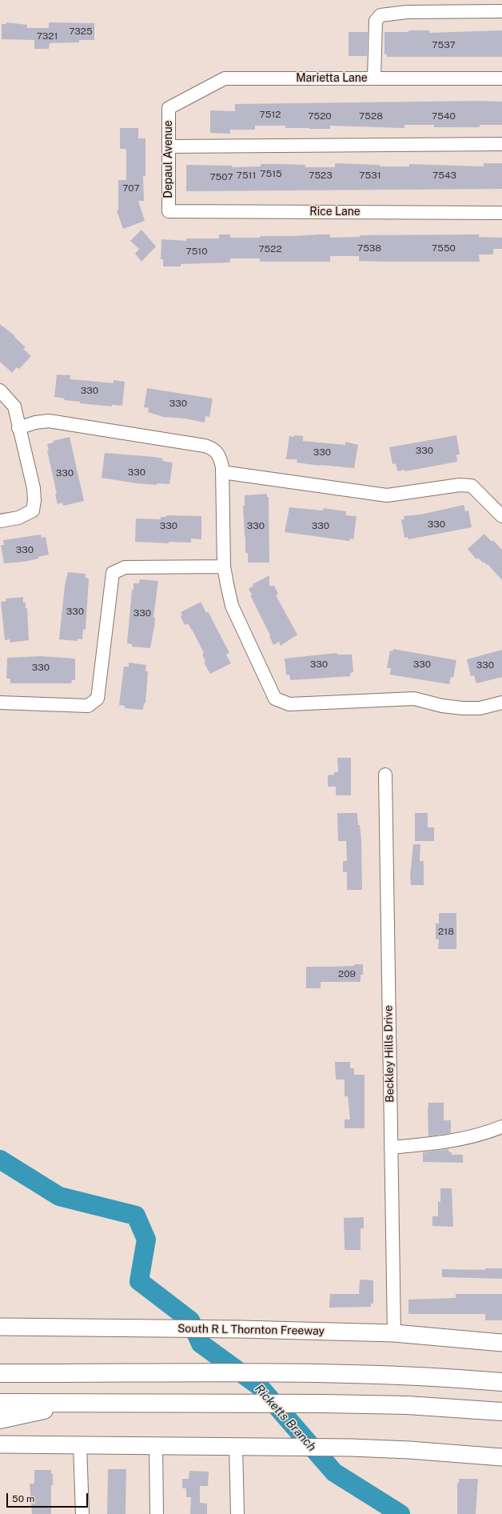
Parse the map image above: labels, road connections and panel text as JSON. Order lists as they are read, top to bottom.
{
  "streets": {
    "main road": ["South R L Thornton Freeway"],
    "street": [
      "Marietta Lane",
      "Depaul Avenue",
      "Rice Lane",
      "Beckley Hills Drive"
    ]
  },
  "crossings": [
    ["Marietta Lane", "Depaul Avenue"],
    ["Depaul Avenue", "Rice Lane"],
    ["Beckley Hills Drive", "South R L Thornton Freeway"]
  ],
  "water": ["Ricketts Branch"],
  "house_numbers": [
    "7325",
    "7321",
    "7537",
    "7512",
    "7520",
    "7528",
    "7540",
    "7515",
    "7511",
    "7523",
    "7531",
    "7543",
    "7507",
    "707",
    "7538",
    "7550",
    "7522",
    "7510",
    "330",
    "330",
    "330",
    "330",
    "330",
    "330",
    "330",
    "330",
    "330",
    "330",
    "330",
    "330",
    "330",
    "330",
    "330",
    "330",
    "330",
    "218",
    "209"
  ],
  "scale_bar": "50 m"
}
